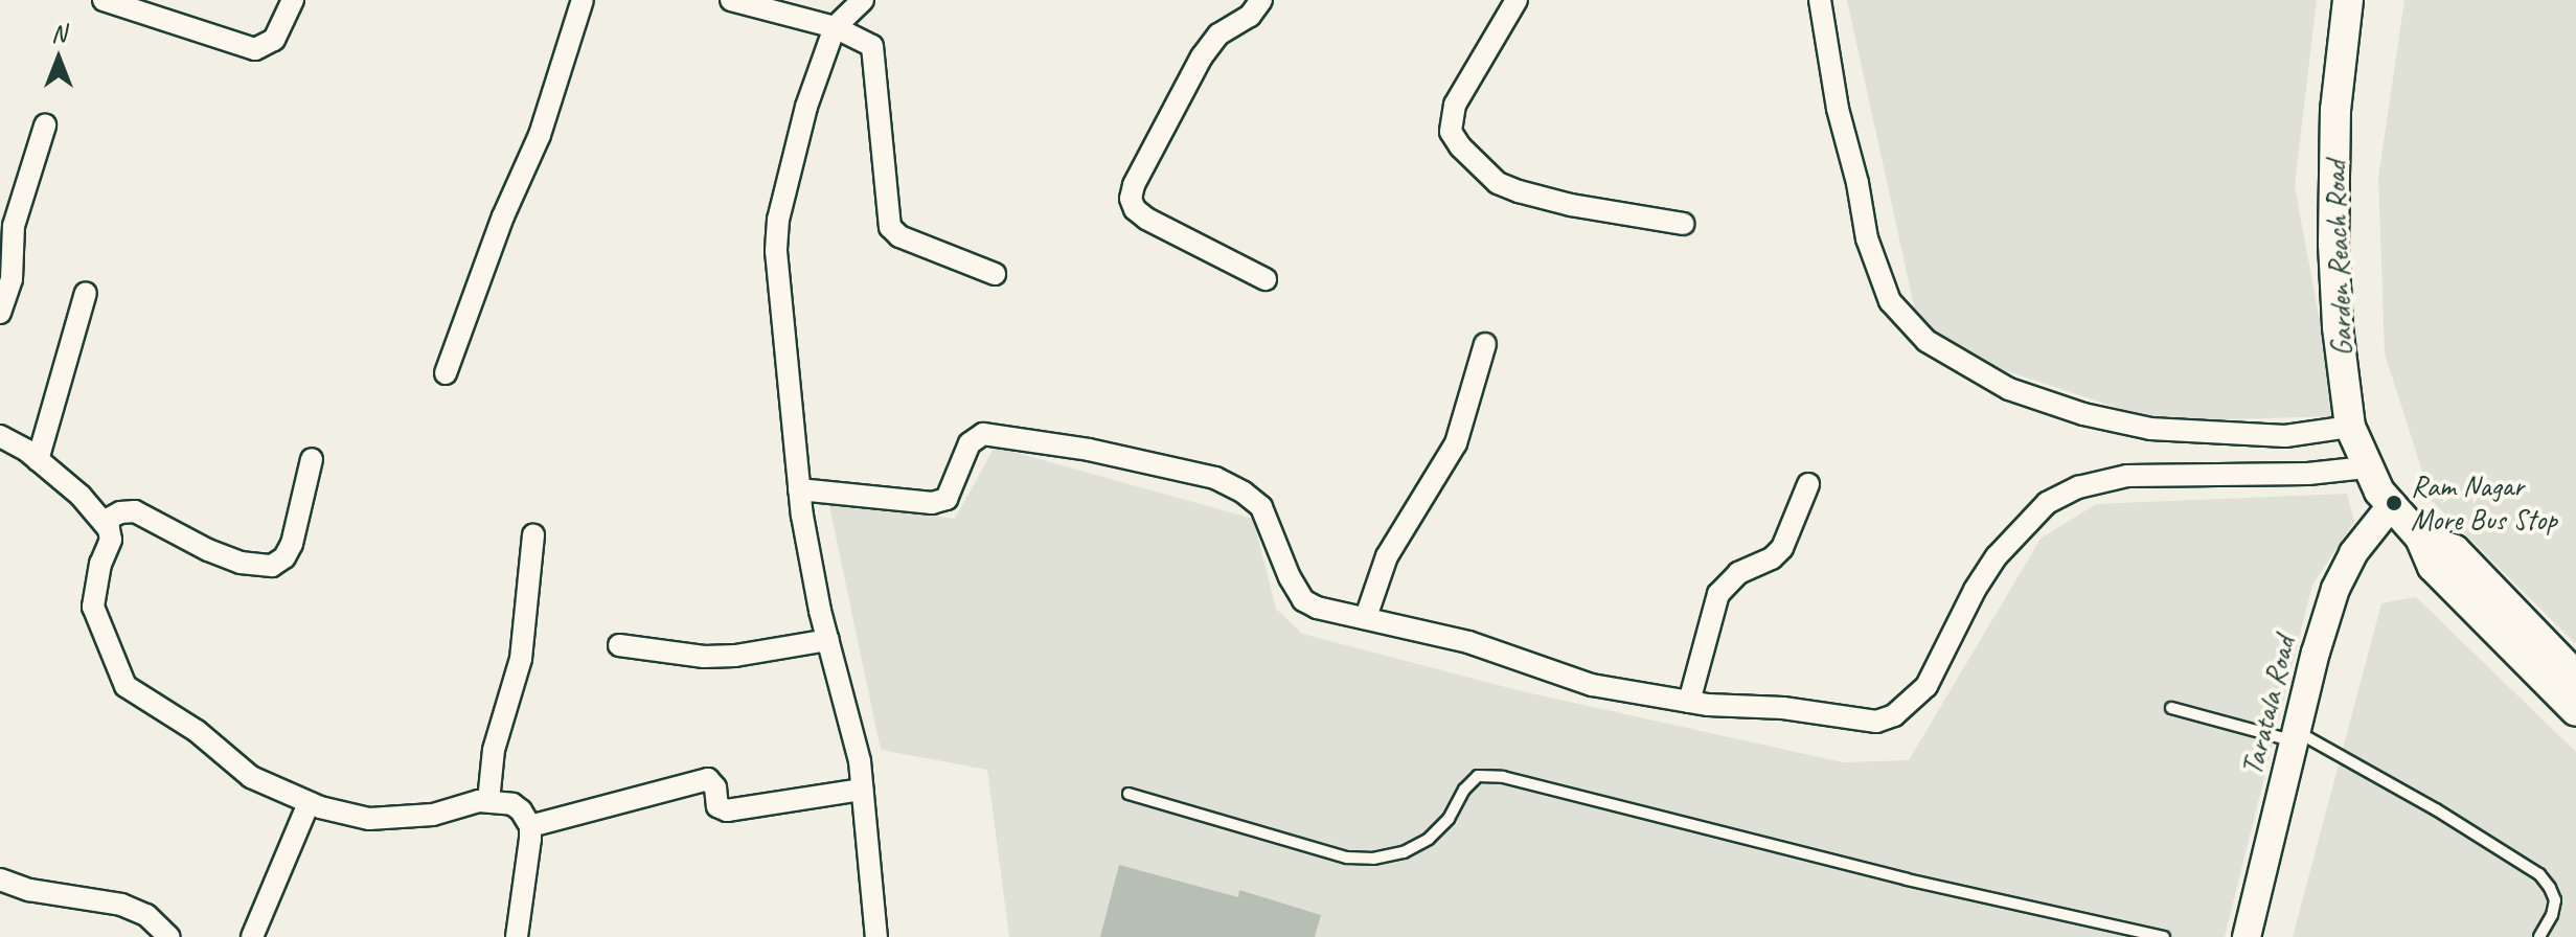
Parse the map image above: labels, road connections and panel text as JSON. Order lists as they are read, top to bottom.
{
  "streets": {
    "main road": ["Garden Reach Road"],
    "street": ["Taratala Road"]
  },
  "crossings": [
    ["Garden Reach Road", "Taratala Road"]
  ],
  "places": ["Ram Nagar More Bus Stop"],
  "north": "top"
}
